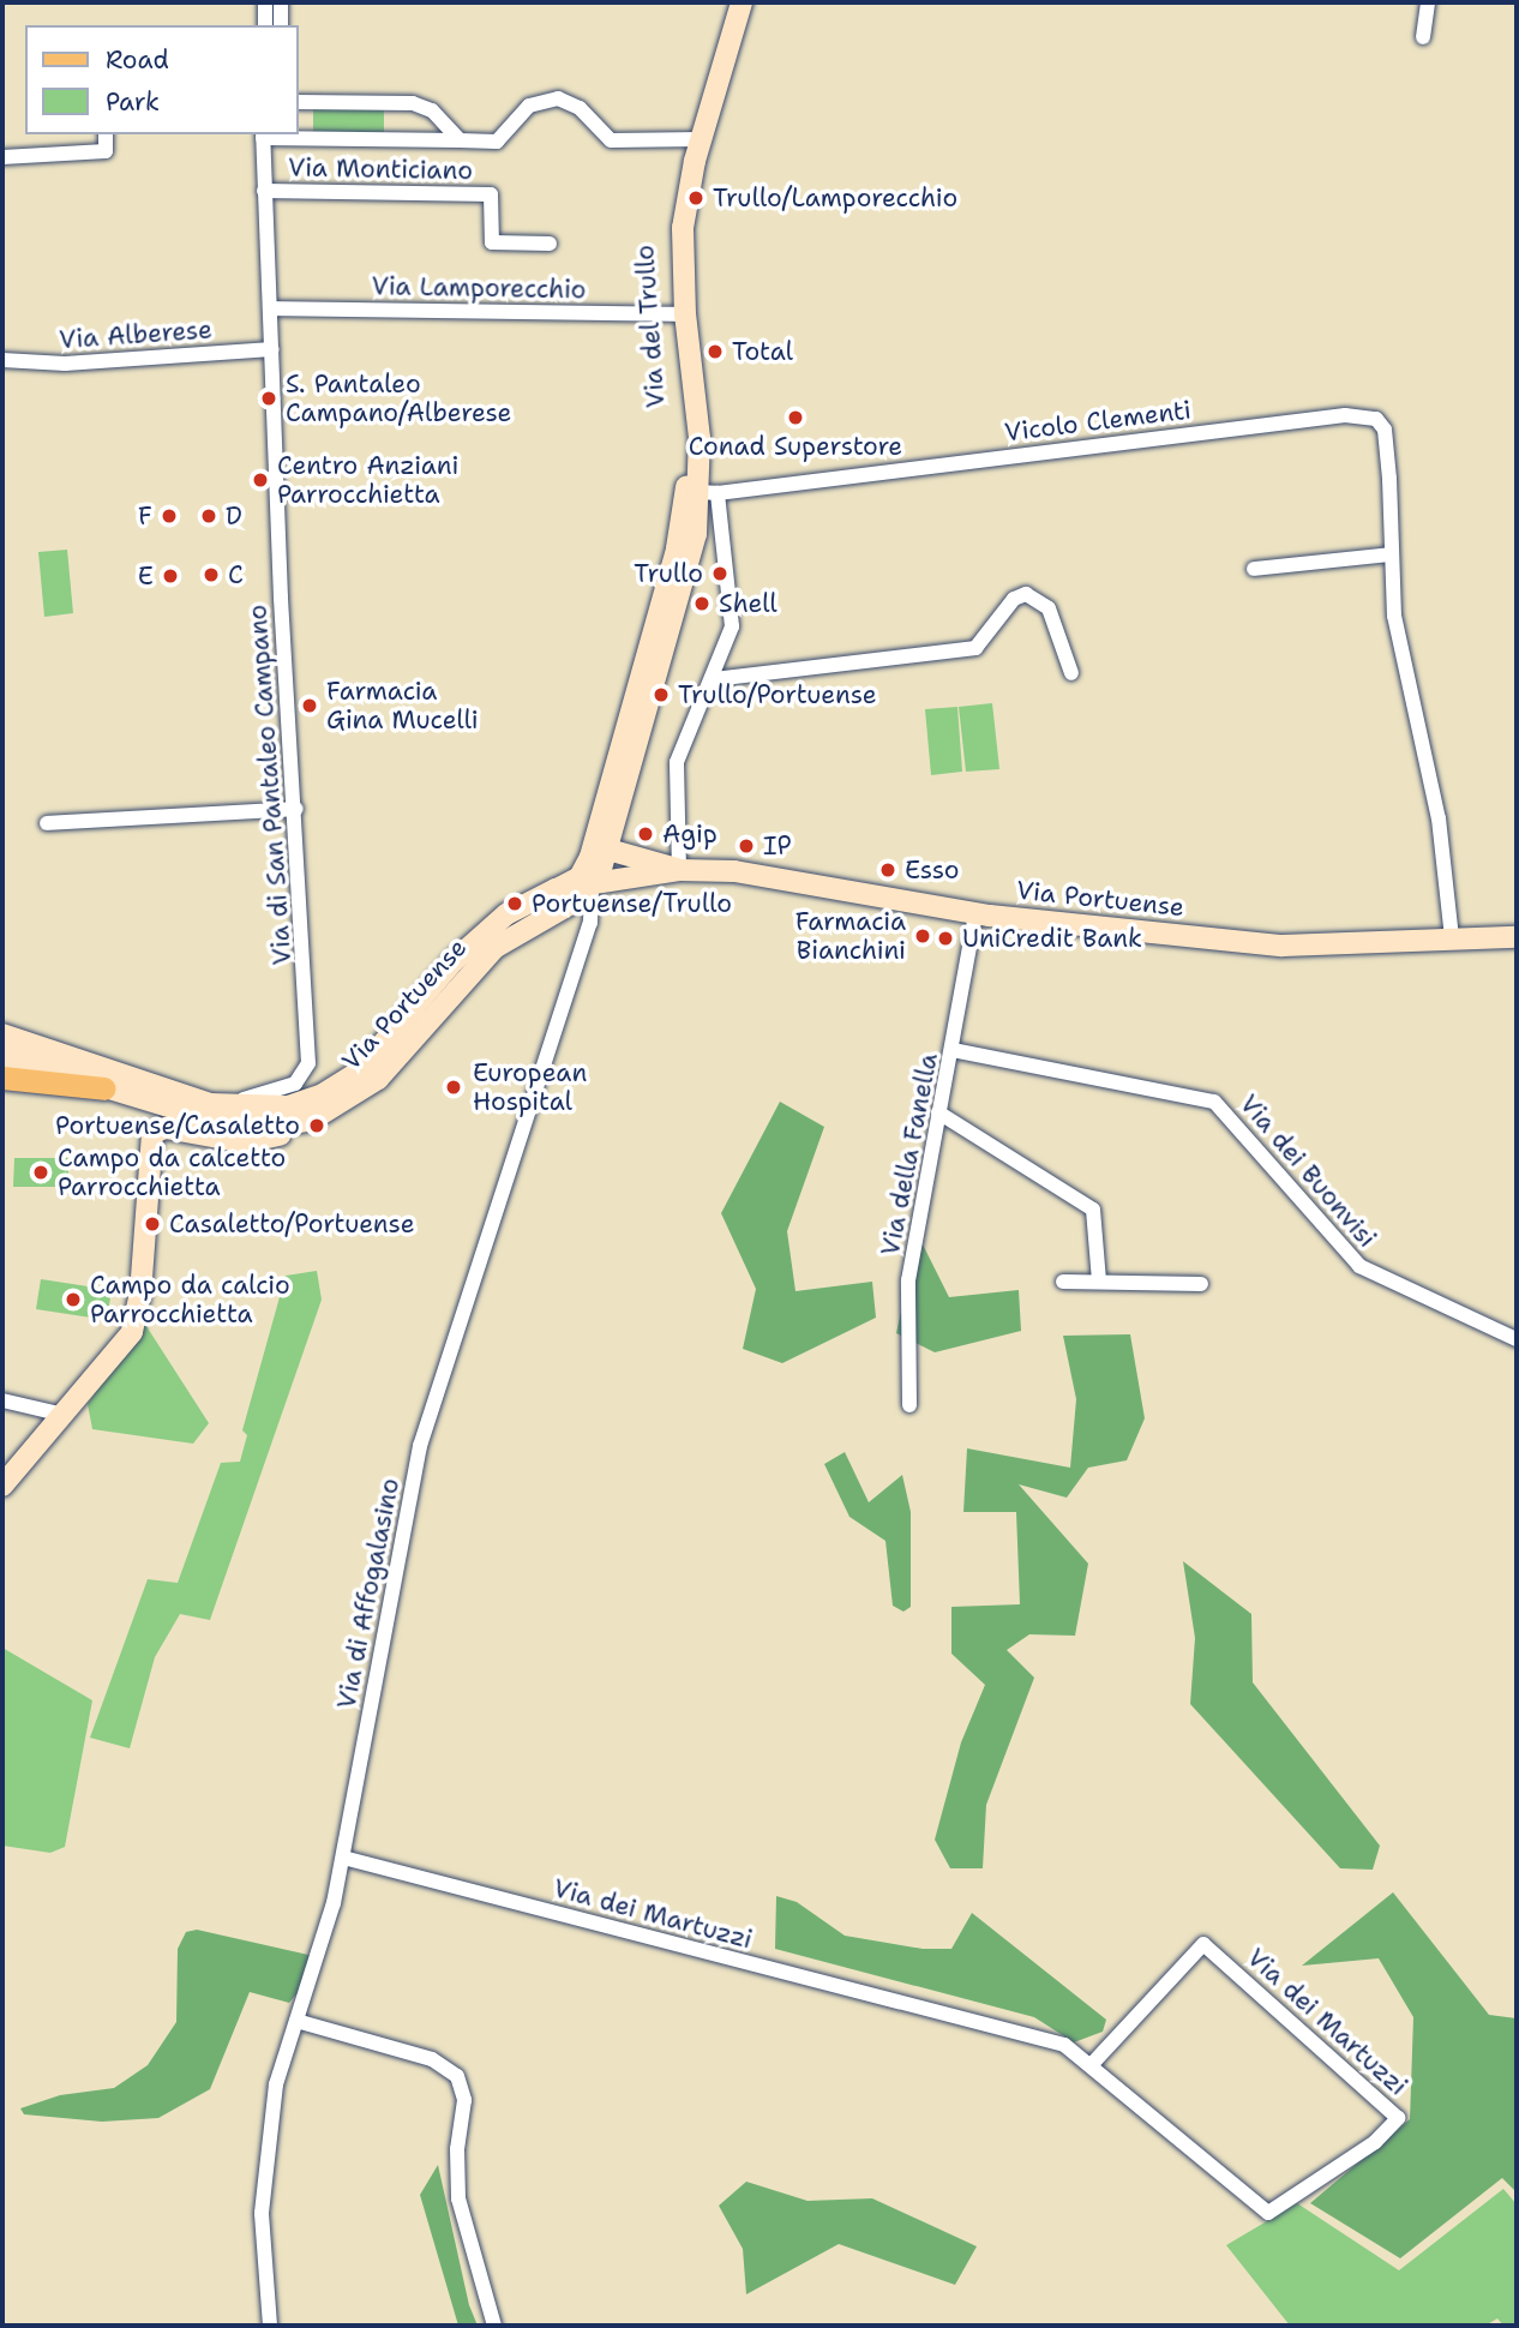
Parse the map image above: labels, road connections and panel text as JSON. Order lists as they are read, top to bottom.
{
  "streets": {
    "main road": ["Via del Trullo", "Via Portuense"],
    "street": [
      "Via Monticiano",
      "Via Lamporecchio",
      "Via Alberese",
      "Vicolo Clementi",
      "Via di San Pantaleo Campano",
      "Via della Fanella",
      "Via dei Buonvisi",
      "Via di Affogalasino",
      "Via dei Martuzzi"
    ]
  },
  "crossings": [
    ["Via Monticiano", "Via di San Pantaleo Campano"],
    ["Via Lamporecchio", "Via del Trullo"],
    ["Via Lamporecchio", "Via di San Pantaleo Campano"],
    ["Via del Trullo", "Vicolo Clementi"],
    ["Via del Trullo", "Via di San Pantaleo Campano"],
    ["Via del Trullo", "Via Portuense"],
    ["Via del Trullo", "Via di Affogalasino"],
    ["Via Alberese", "Via di San Pantaleo Campano"],
    ["Vicolo Clementi", "Via Portuense"],
    ["Via di San Pantaleo Campano", "Via Portuense"],
    ["Via Portuense", "Via della Fanella"],
    ["Via Portuense", "Via di Affogalasino"],
    ["Via della Fanella", "Via dei Buonvisi"],
    ["Via di Affogalasino", "Via dei Martuzzi"]
  ],
  "places": [
    "Trullo/Lamporecchio",
    "Total",
    "S. Pantaleo Campano/Alberese",
    "Conad Superstore",
    "Centro Anziani Parrocchietta",
    "F",
    "D",
    "Trullo",
    "C",
    "E",
    "Shell",
    "Trullo/Portuense",
    "Farmacia Gina Mucelli",
    "Agip",
    "IP",
    "Esso",
    "Portuense/Trullo",
    "Farmacia Bianchini",
    "UniCredit Bank",
    "European Hospital",
    "Portuense/Casaletto",
    "Campo da calcetto Parrocchietta",
    "Casaletto/Portuense",
    "Campo da calcio Parrocchietta"
  ],
  "legend": ["Road", "Park"]
}
